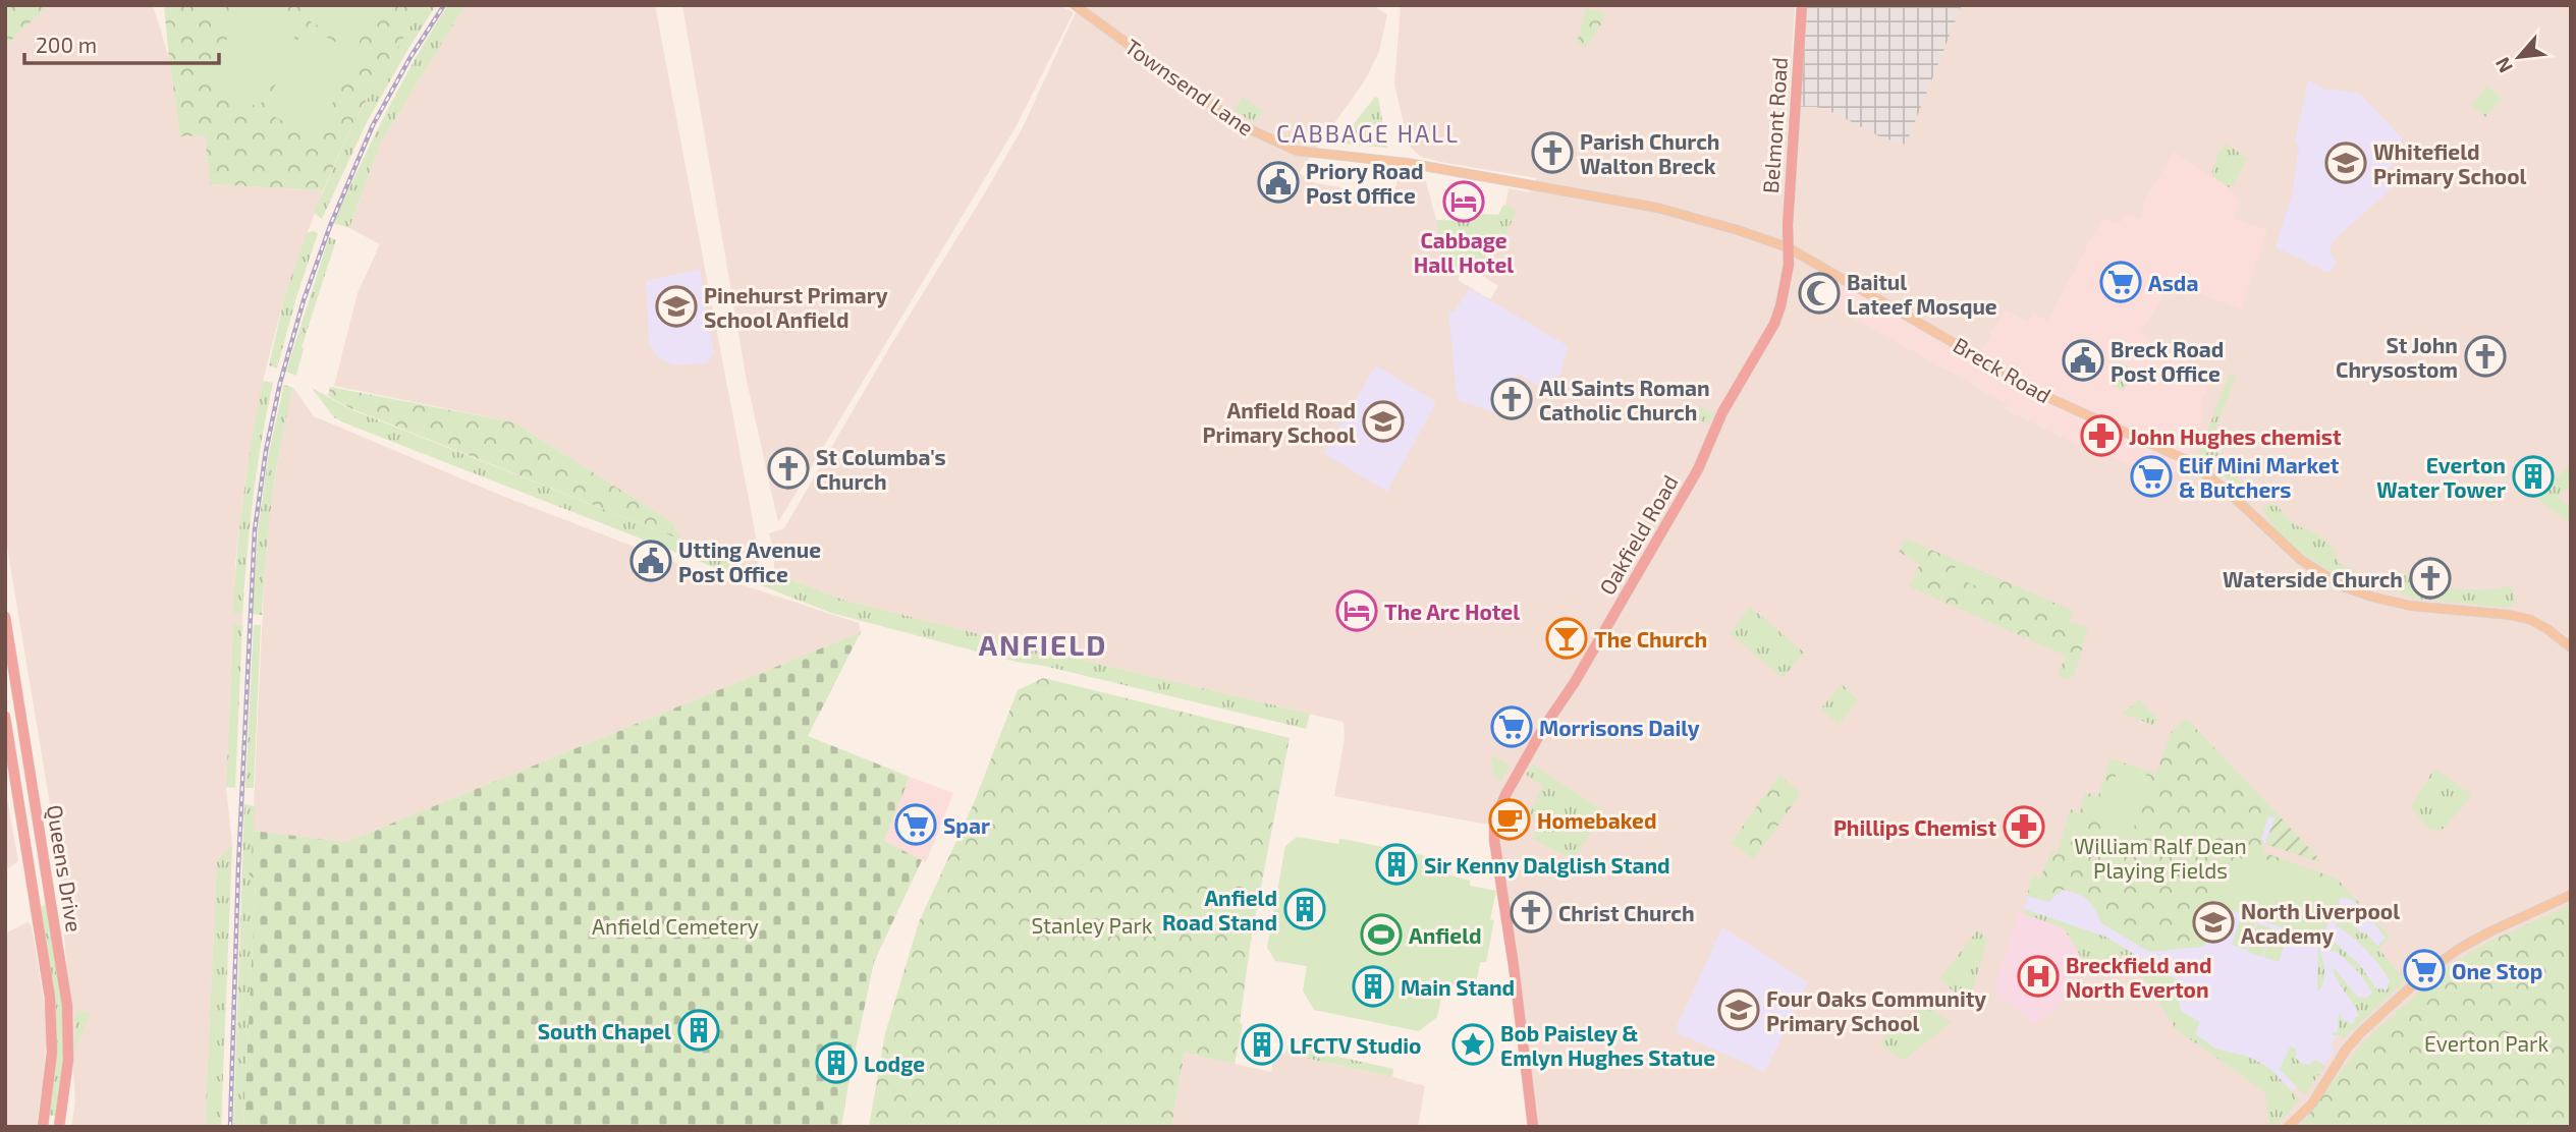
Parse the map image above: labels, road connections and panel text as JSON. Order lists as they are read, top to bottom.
{
  "streets": {
    "highway": ["Belmont Road", "Oakfield Road", "Queens Drive"],
    "main road": ["Townsend Lane", "Breck Road"]
  },
  "crossings": [
    ["Townsend Lane", "Breck Road"],
    ["Belmont Road", "Breck Road"],
    ["Belmont Road", "Oakfield Road"],
    ["Breck Road", "Oakfield Road"]
  ],
  "districts": ["CABBAGE HALL", "ANFIELD"],
  "parks": [
    "William Ralf Dean Playing Fields",
    "Stanley Park",
    "Anfield Cemetery",
    "Everton Park"
  ],
  "places": {
    "church": [
      "Parish Church Walton Breck",
      "St John Chrysostom",
      "All Saints Roman Catholic Church",
      "St Columba's Church",
      "Waterside Church",
      "Christ Church"
    ],
    "school or university": [
      "Whitefield Primary School",
      "Pinehurst Primary School Anfield",
      "Anfield Road Primary School",
      "North Liverpool Academy",
      "Four Oaks Community Primary School"
    ],
    "public building": ["Priory Road Post Office", "Breck Road Post Office", "Utting Avenue Post Office"],
    "hotel": ["Cabbage Hall Hotel", "The Arc Hotel"],
    "supermarket": [
      "Asda",
      "Elif Mini Market & Butchers",
      "Morrisons Daily",
      "Spar",
      "One Stop"
    ],
    "mosque": ["Baitul Lateef Mosque"],
    "pharmacy": ["John Hughes chemist", "Phillips Chemist"],
    "building": [
      "Everton Water Tower",
      "Sir Kenny Dalglish Stand",
      "Anfield Road Stand",
      "Main Stand",
      "South Chapel",
      "LFCTV Studio",
      "Lodge"
    ],
    "bar": ["The Church"],
    "cafe": ["Homebaked"],
    "sports": ["Anfield"],
    "hospital": ["Breckfield and North Everton"],
    "place": ["Bob Paisley & Emlyn Hughes Statue"]
  },
  "scale_bar": "200 m",
  "north": "bottom left"
}
